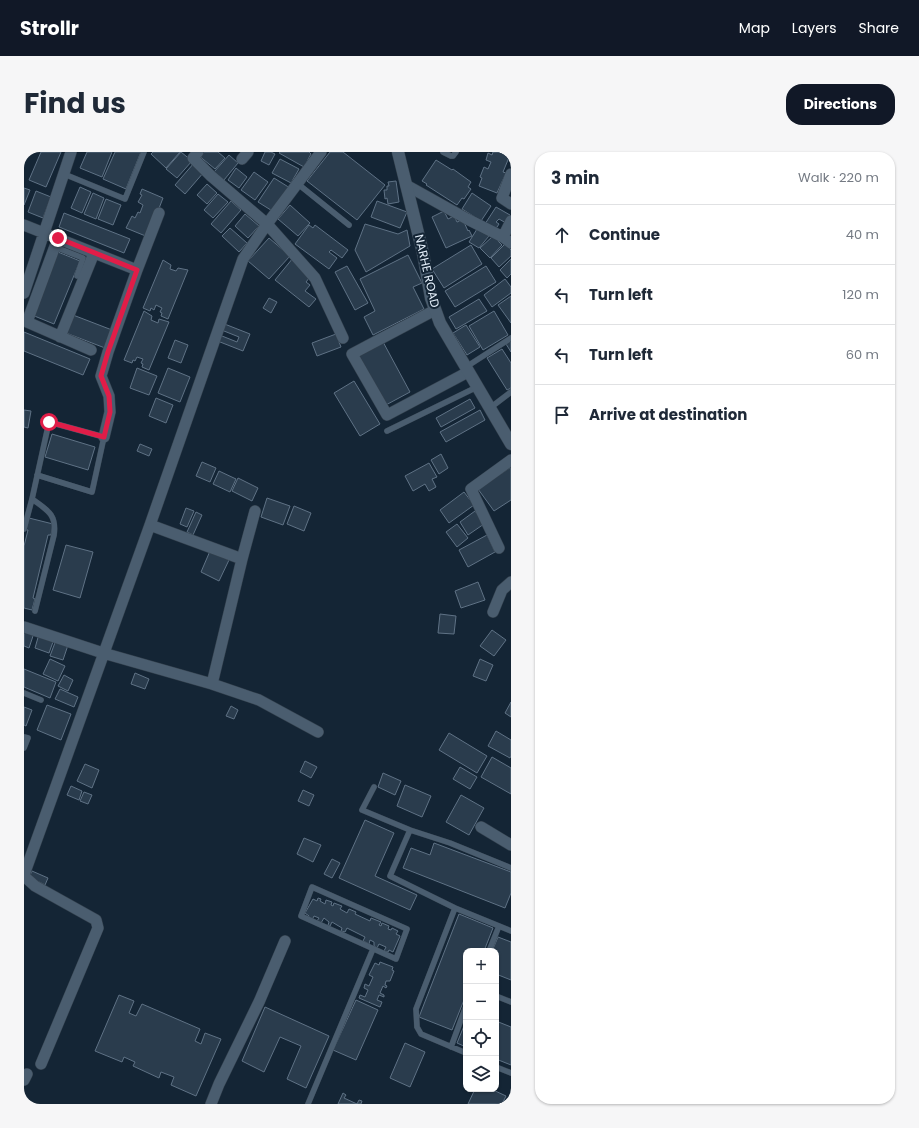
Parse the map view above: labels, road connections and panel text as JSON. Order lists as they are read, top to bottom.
{
  "streets": {
    "street": ["NARHE ROAD"]
  },
  "page": {
    "header": "Strollr",
    "nav": ["Map", "Layers", "Share"],
    "title": "Find us",
    "buttons": "Directions",
    "heading": ["3 min", "Walk · 220 m"],
    "list": [
      ["Continue", "40 m"],
      ["Turn left", "120 m"],
      ["Turn left", "60 m"],
      "Arrive at destination"
    ],
    "map_buttons": ["+", "−"]
  }
}
